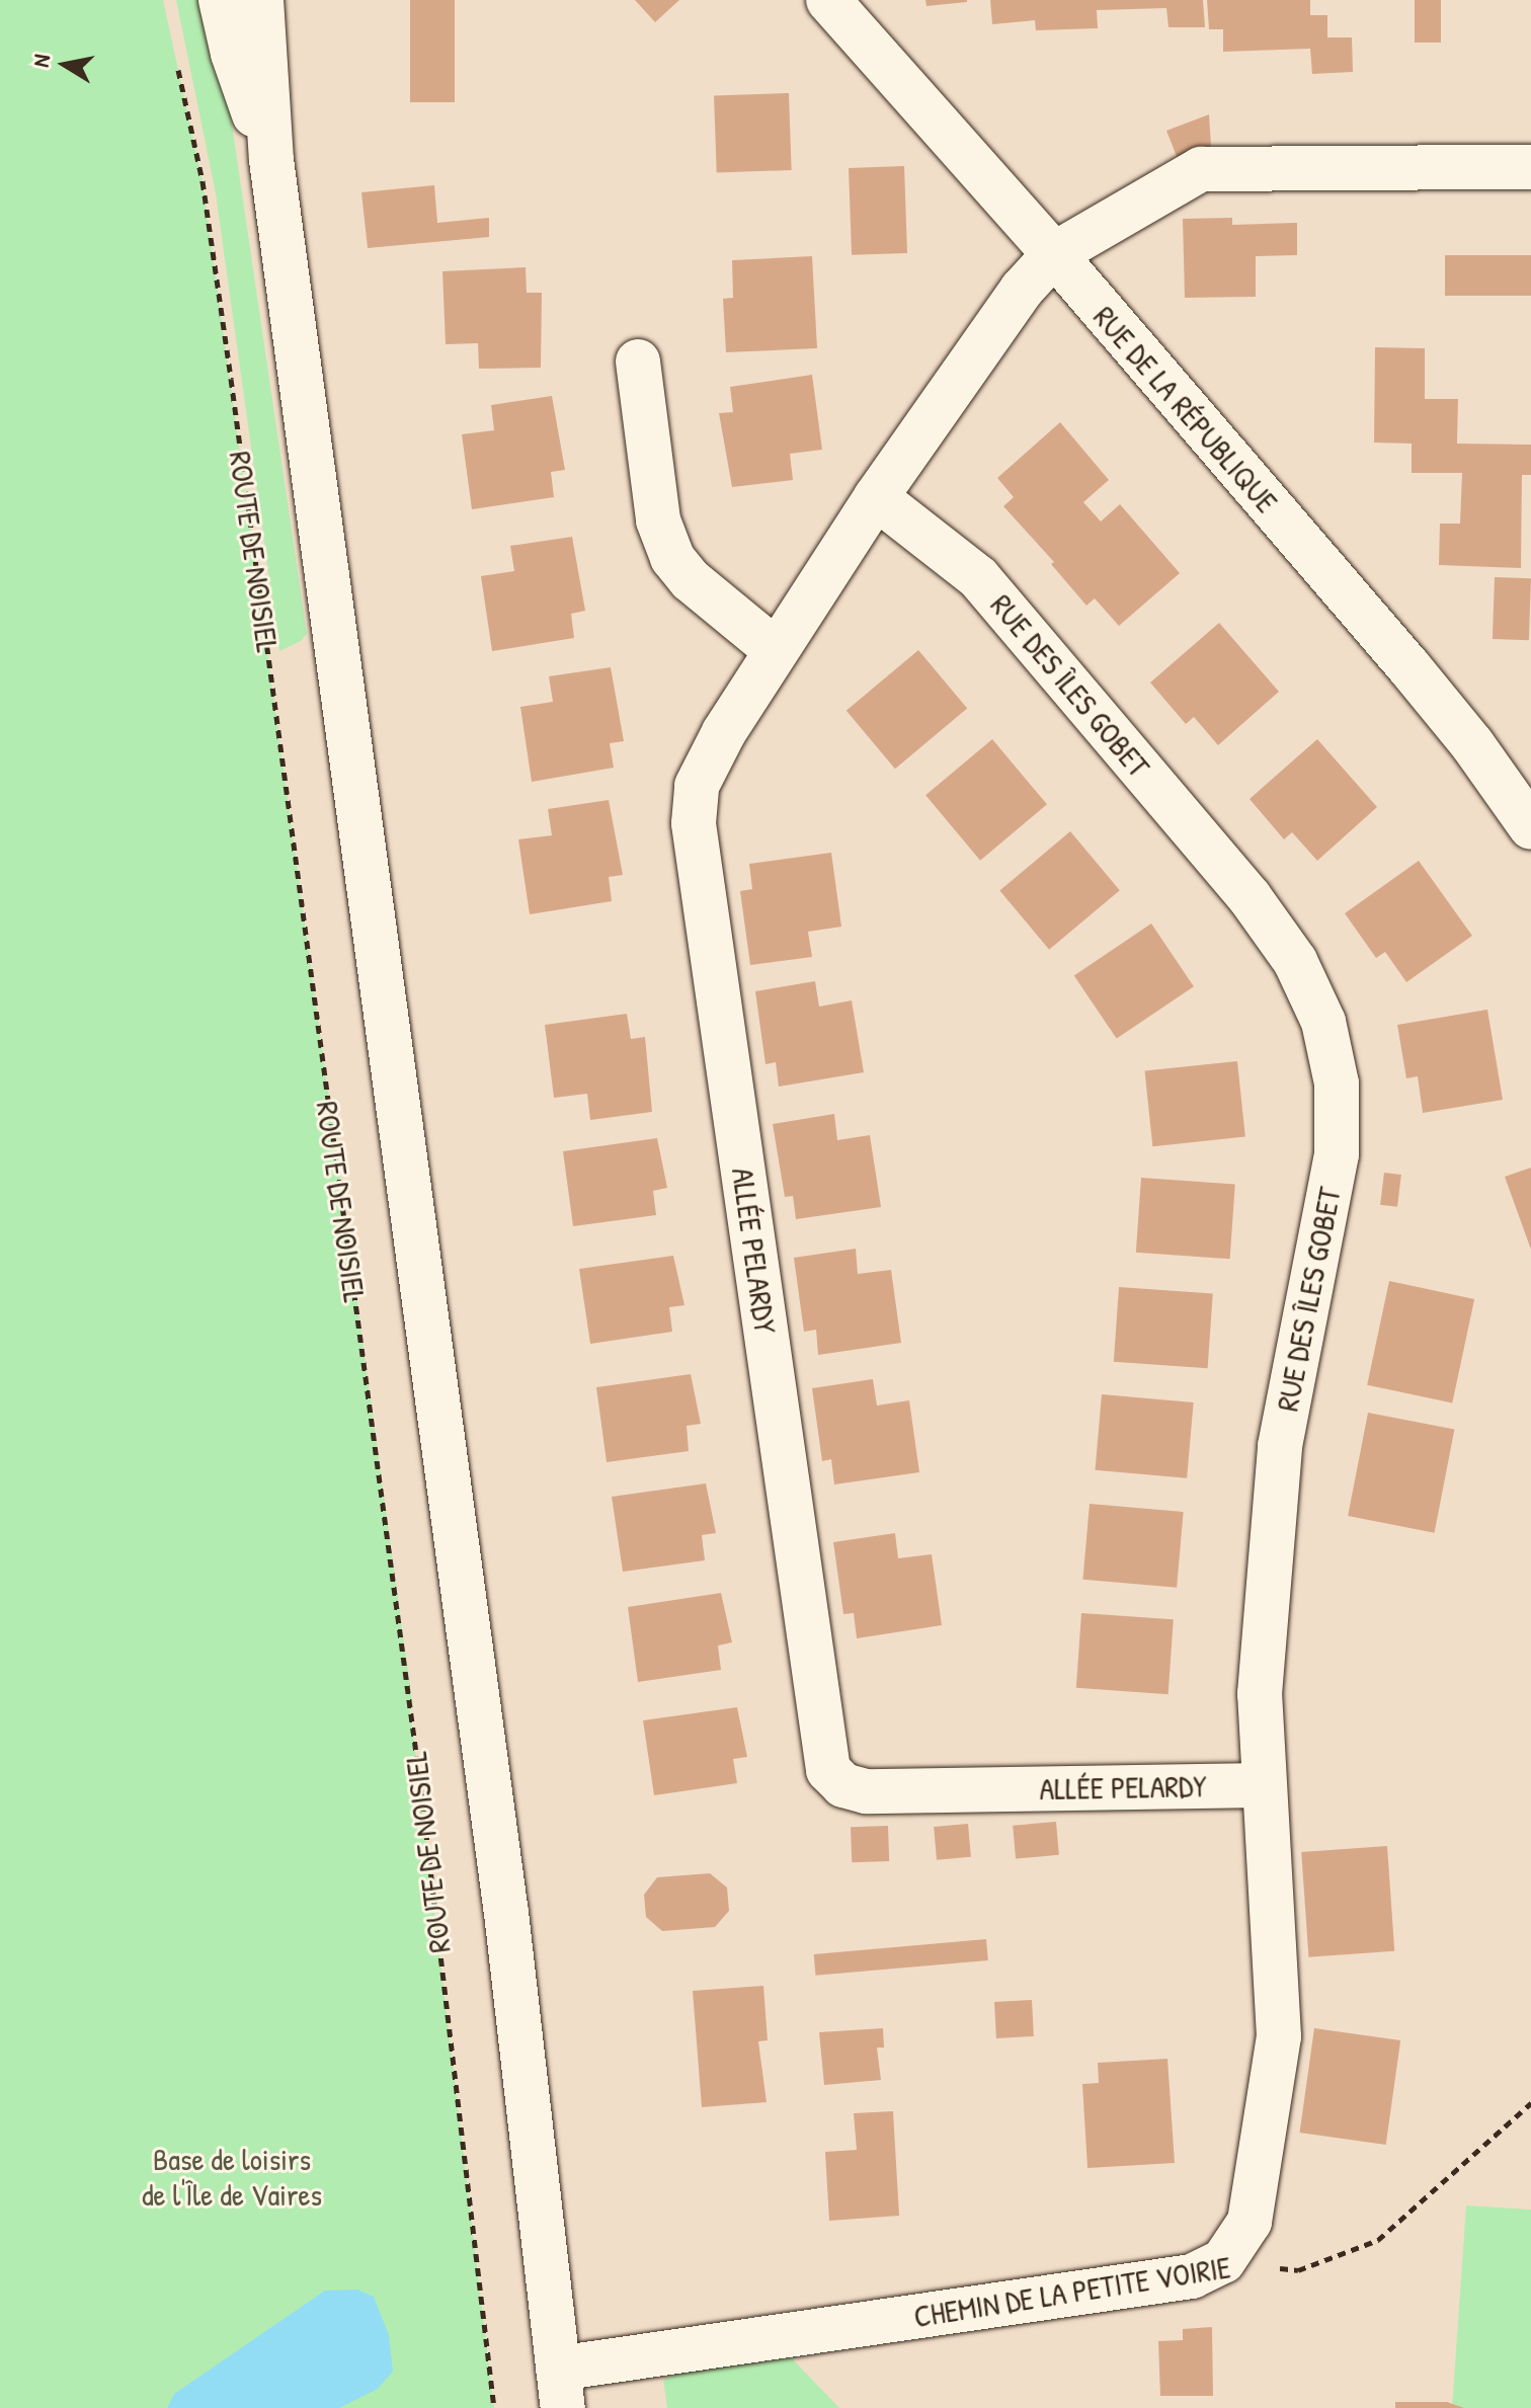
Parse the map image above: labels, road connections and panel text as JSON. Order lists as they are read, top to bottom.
{
  "streets": {
    "street": [
      "RUE DE LA RÉPUBLIQUE",
      "RUE DES ÎLES GOBET",
      "ALLÉE PELARDY",
      "CHEMIN DE LA PETITE VOIRIE"
    ],
    "path": ["ROUTE DE NOISIEL"]
  },
  "crossings": [
    ["RUE DES ÎLES GOBET", "ALLÉE PELARDY"],
    ["RUE DES ÎLES GOBET", "CHEMIN DE LA PETITE VOIRIE"]
  ],
  "parks": ["Base de loisirs de l'Île de Vaires"],
  "north": "left"
}
